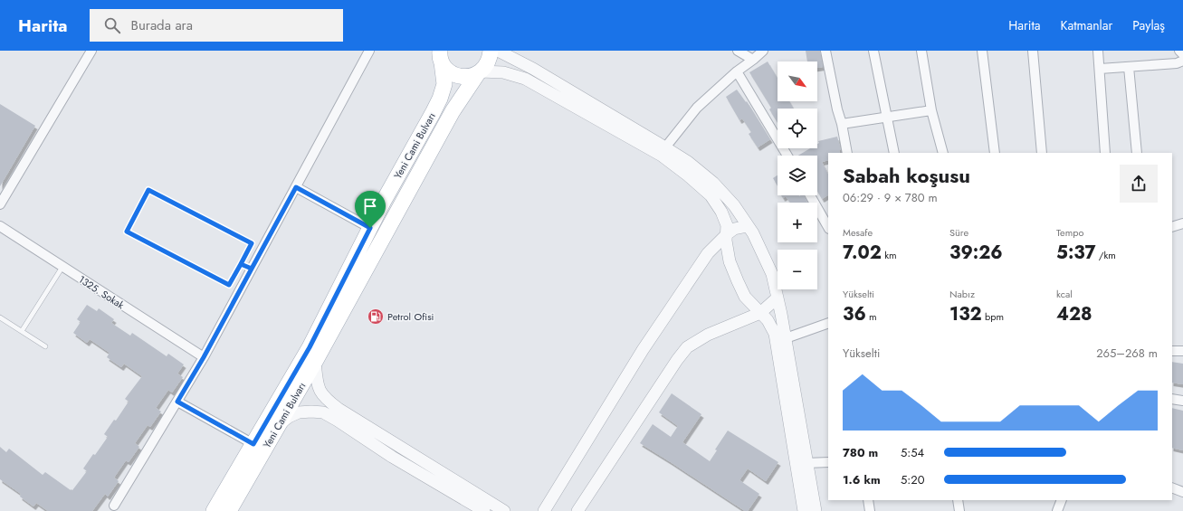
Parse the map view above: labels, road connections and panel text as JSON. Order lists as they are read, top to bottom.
{
  "streets": {
    "main road": ["Yeni Cami Bulvarı"],
    "street": ["1325. Sokak"]
  },
  "places": {
    "fuel station": ["Petrol Ofisi"]
  },
  "north": "bottom right",
  "page": {
    "header": "Harita",
    "search": "Burada ara",
    "nav": ["Harita", "Katmanlar", "Paylaş"],
    "map_buttons": ["+", "−"],
    "heading": ["Sabah koşusu", "06:29 · 9 × 780 m"],
    "stats": [
      ["Mesafe", "7.02 km"],
      ["Süre", "39:26"],
      ["Tempo", "5:37 /km"],
      ["Yükselti", "36 m"],
      ["Nabız", "132 bpm"],
      ["kcal", "428"]
    ],
    "chart": ["Yükselti", "265–268 m"],
    "list": [
      {
        "name": "780 m",
        "note": "5:54"
      },
      {
        "name": "1.6 km",
        "note": "5:20"
      }
    ]
  }
}
